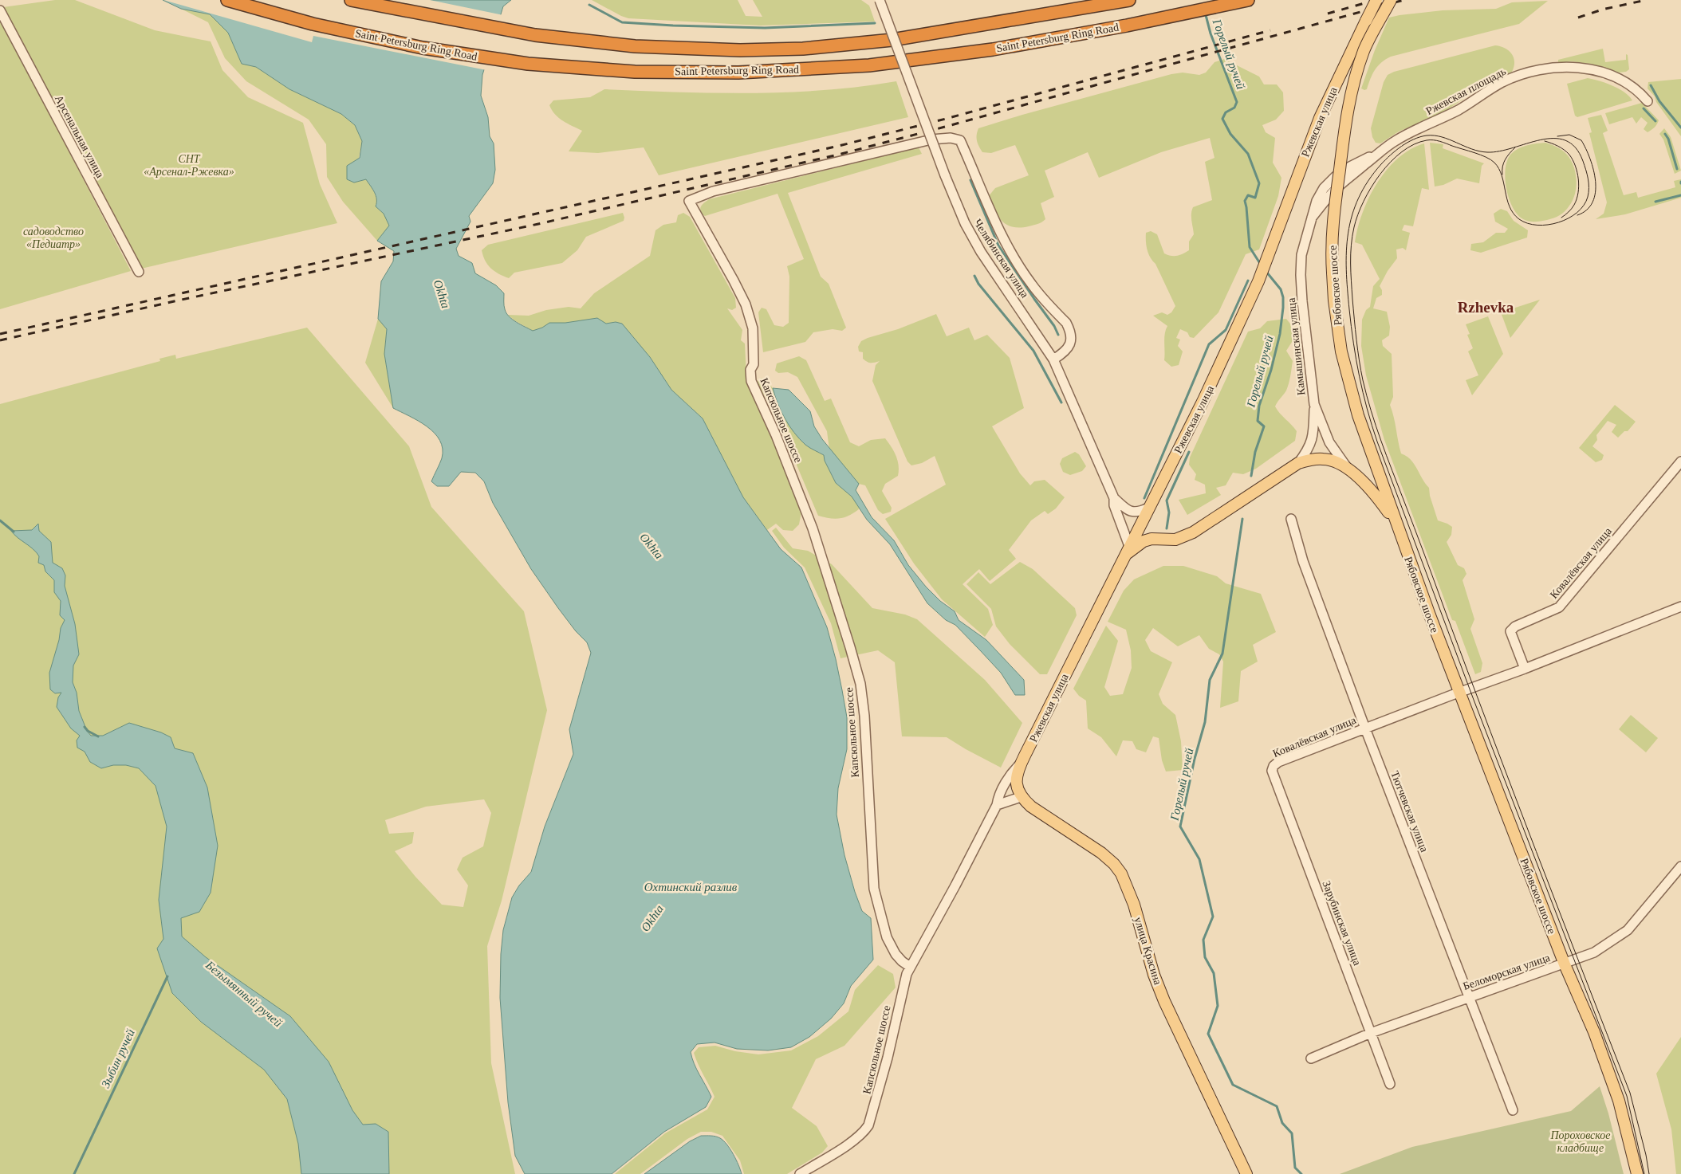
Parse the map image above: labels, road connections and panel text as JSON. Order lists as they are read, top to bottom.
{
  "streets": {
    "highway": ["Saint Petersburg Ring Road"],
    "main road": ["Ржевская улица", "Рябовское шоссе", "улица Красина"],
    "street": [
      "Ржевская площадь",
      "Арсенальная улица",
      "Челябинская улица",
      "Камышинская улица",
      "Капсюльное шоссе",
      "Ковалёвская улица",
      "Тютчевская улица",
      "Зарубинская улица",
      "Беломорская улица"
    ]
  },
  "crossings": [
    ["Ржевская площадь", "Камышинская улица"],
    ["Ржевская улица", "Челябинская улица"],
    ["Ржевская улица", "Капсюльное шоссе"],
    ["Челябинская улица", "Капсюльное шоссе"],
    ["Рябовское шоссе", "Ковалёвская улица"],
    ["Рябовское шоссе", "Беломорская улица"],
    ["Ковалёвская улица", "Тютчевская улица"],
    ["Ковалёвская улица", "Зарубинская улица"],
    ["Тютчевская улица", "Беломорская улица"],
    ["Зарубинская улица", "Беломорская улица"]
  ],
  "districts": ["Rzhevka"],
  "water": [
    "Горелый ручей",
    "Okhta",
    "Охтинский разлив",
    "Безымянный ручей",
    "Зыбин ручей"
  ],
  "parks": ["СНТ «Арсенал-Ржевка»", "садоводство «Педиатр»", "Пороховское кладбище"]
}
